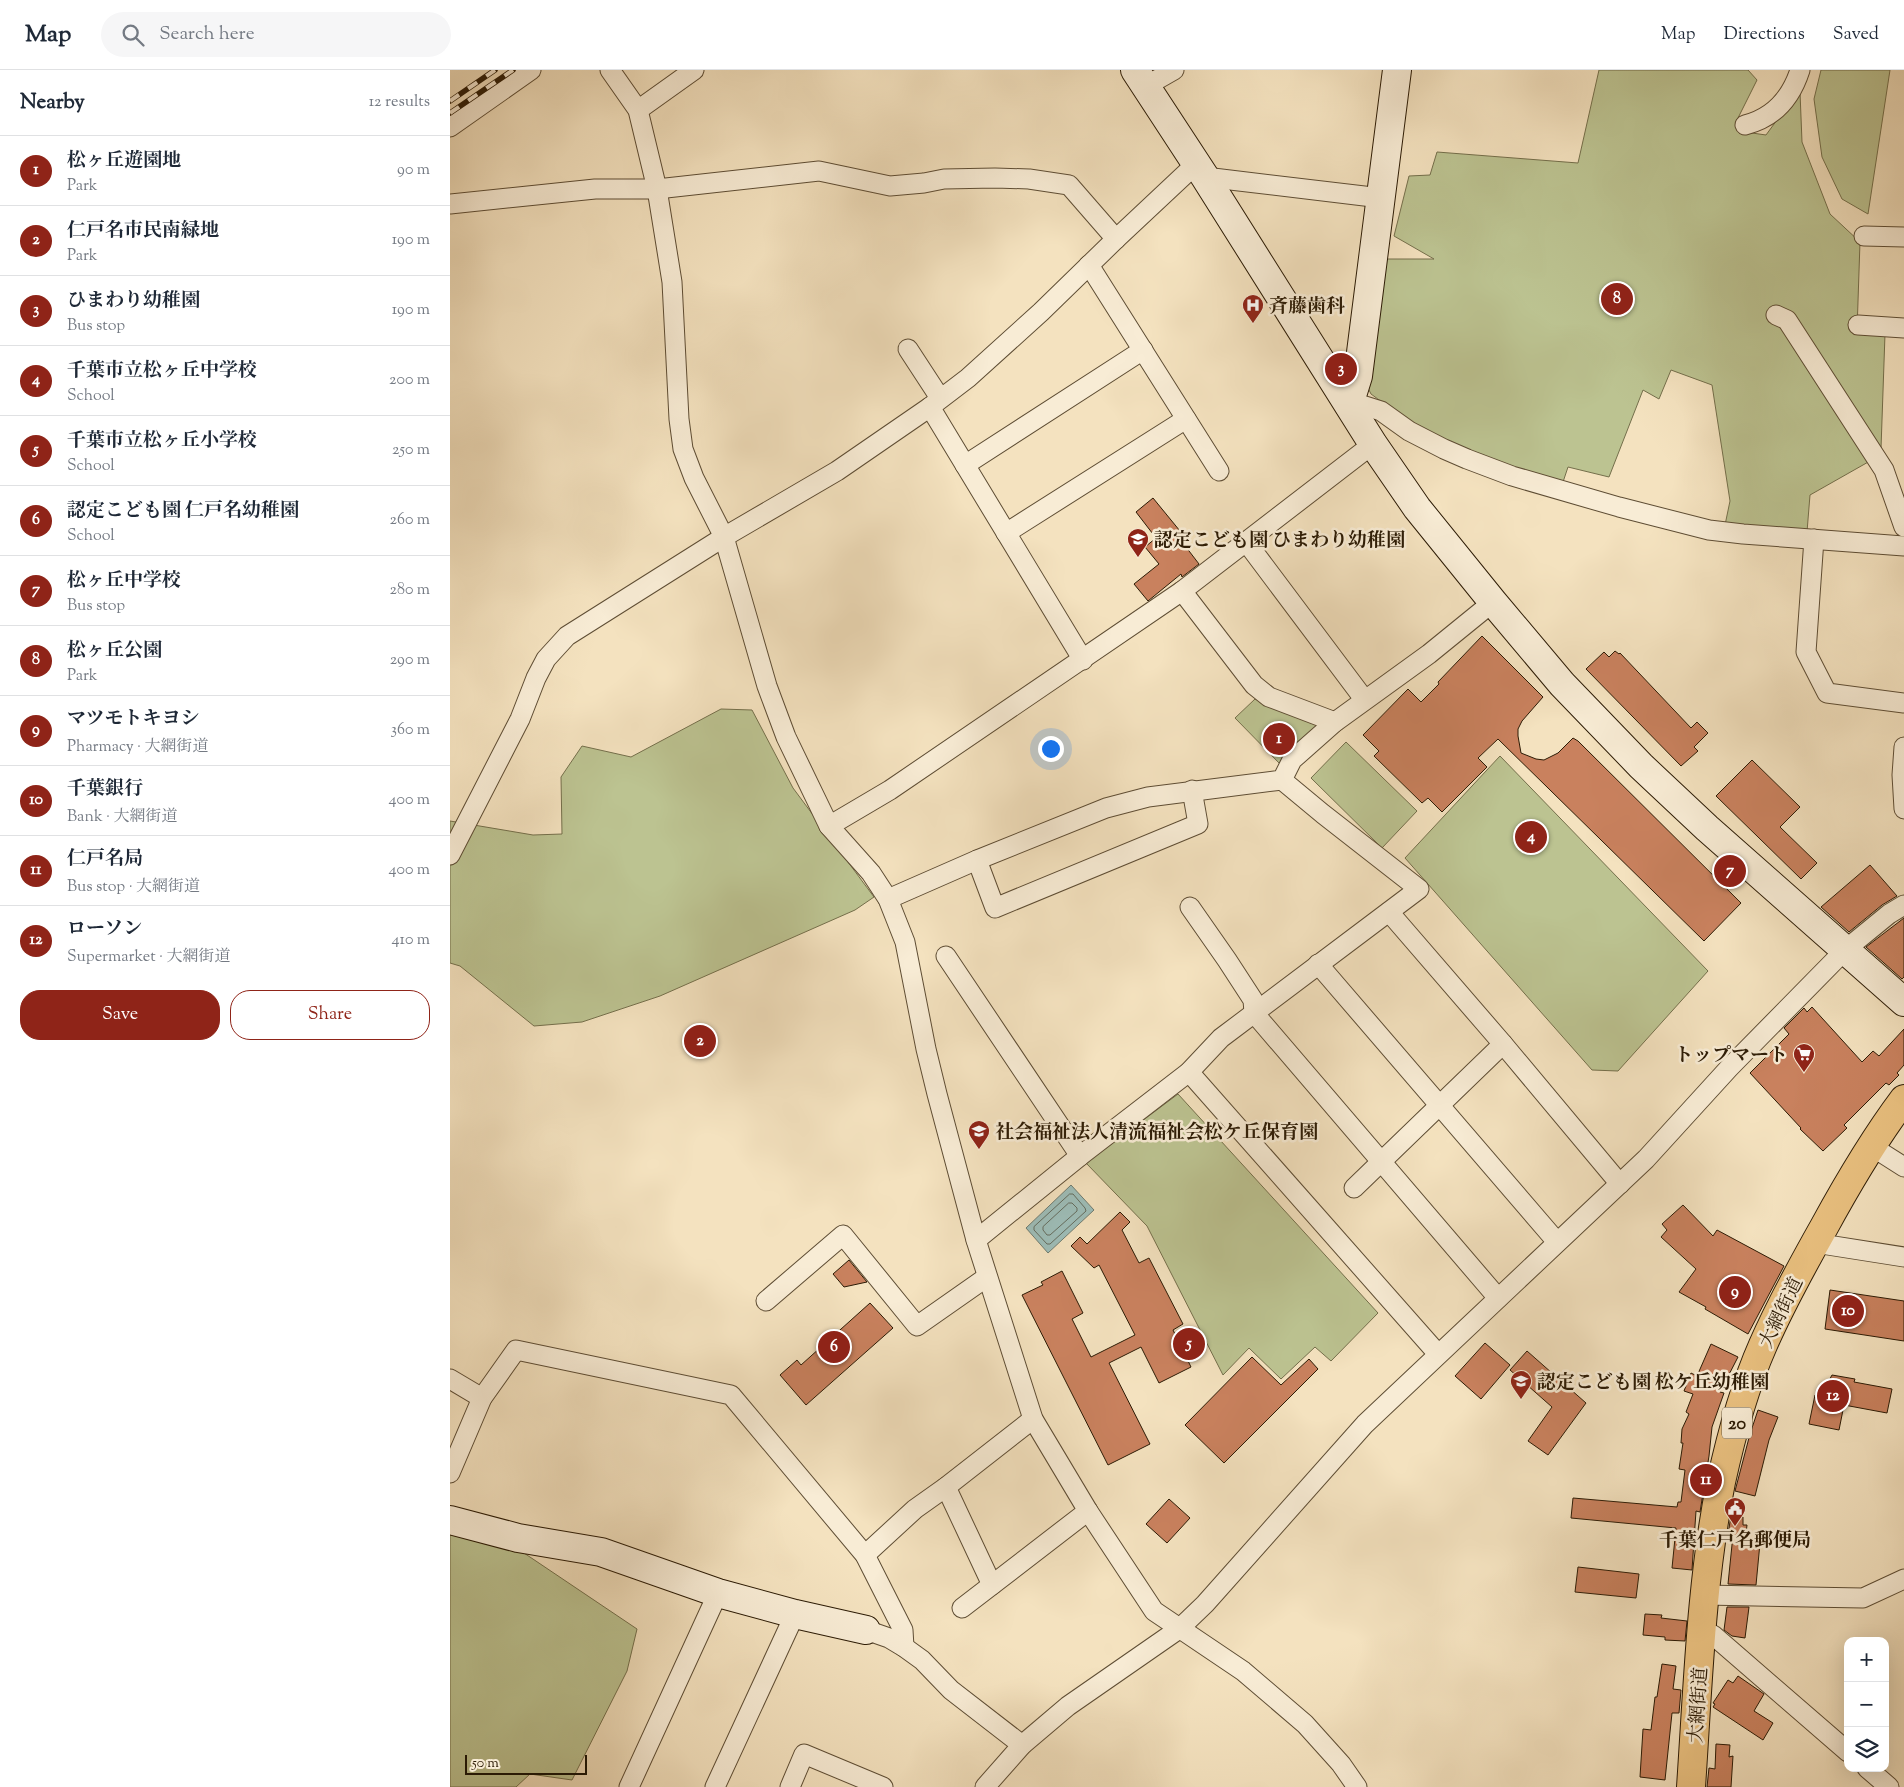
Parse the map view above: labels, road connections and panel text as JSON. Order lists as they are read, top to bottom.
{
  "streets": {
    "main road": ["大網街道", "20"]
  },
  "places": {
    "hospital": ["斉藤歯科"],
    "school or university": ["認定こども園 ひまわり幼稚園", "社会福祉法人清流福祉会松ケ丘保育園", "認定こども園 松ケ丘幼稚園"],
    "supermarket": ["トップマート"],
    "public building": ["千葉仁戸名郵便局"]
  },
  "scale_bar": "50 m",
  "page": {
    "header": "Map",
    "search": "Search here",
    "nav": ["Map", "Directions", "Saved"],
    "heading": ["Nearby", "12 results"],
    "list": [
      {
        "mark": "1",
        "name": "松ヶ丘遊園地",
        "note": "Park",
        "value": "90 m"
      },
      {
        "mark": "2",
        "name": "仁戸名市民南緑地",
        "note": "Park",
        "value": "190 m"
      },
      {
        "mark": "3",
        "name": "ひまわり幼稚園",
        "note": "Bus stop",
        "value": "190 m"
      },
      {
        "mark": "4",
        "name": "千葉市立松ヶ丘中学校",
        "note": "School",
        "value": "200 m"
      },
      {
        "mark": "5",
        "name": "千葉市立松ヶ丘小学校",
        "note": "School",
        "value": "250 m"
      },
      {
        "mark": "6",
        "name": "認定こども園 仁戸名幼稚園",
        "note": "School",
        "value": "260 m"
      },
      {
        "mark": "7",
        "name": "松ヶ丘中学校",
        "note": "Bus stop",
        "value": "280 m"
      },
      {
        "mark": "8",
        "name": "松ヶ丘公園",
        "note": "Park",
        "value": "290 m"
      },
      {
        "mark": "9",
        "name": "マツモトキヨシ",
        "note": "Pharmacy · 大網街道",
        "value": "360 m"
      },
      {
        "mark": "10",
        "name": "千葉銀行",
        "note": "Bank · 大網街道",
        "value": "400 m"
      },
      {
        "mark": "11",
        "name": "仁戸名局",
        "note": "Bus stop · 大網街道",
        "value": "400 m"
      },
      {
        "mark": "12",
        "name": "ローソン",
        "note": "Supermarket · 大網街道",
        "value": "410 m"
      }
    ],
    "pins": [
      "8",
      "3",
      "1",
      "4",
      "7",
      "2",
      "9",
      "10",
      "5",
      "6",
      "12",
      "11"
    ],
    "buttons": ["Save", "Share"],
    "map_buttons": ["+", "−"],
    "scale": "50 m"
  }
}
